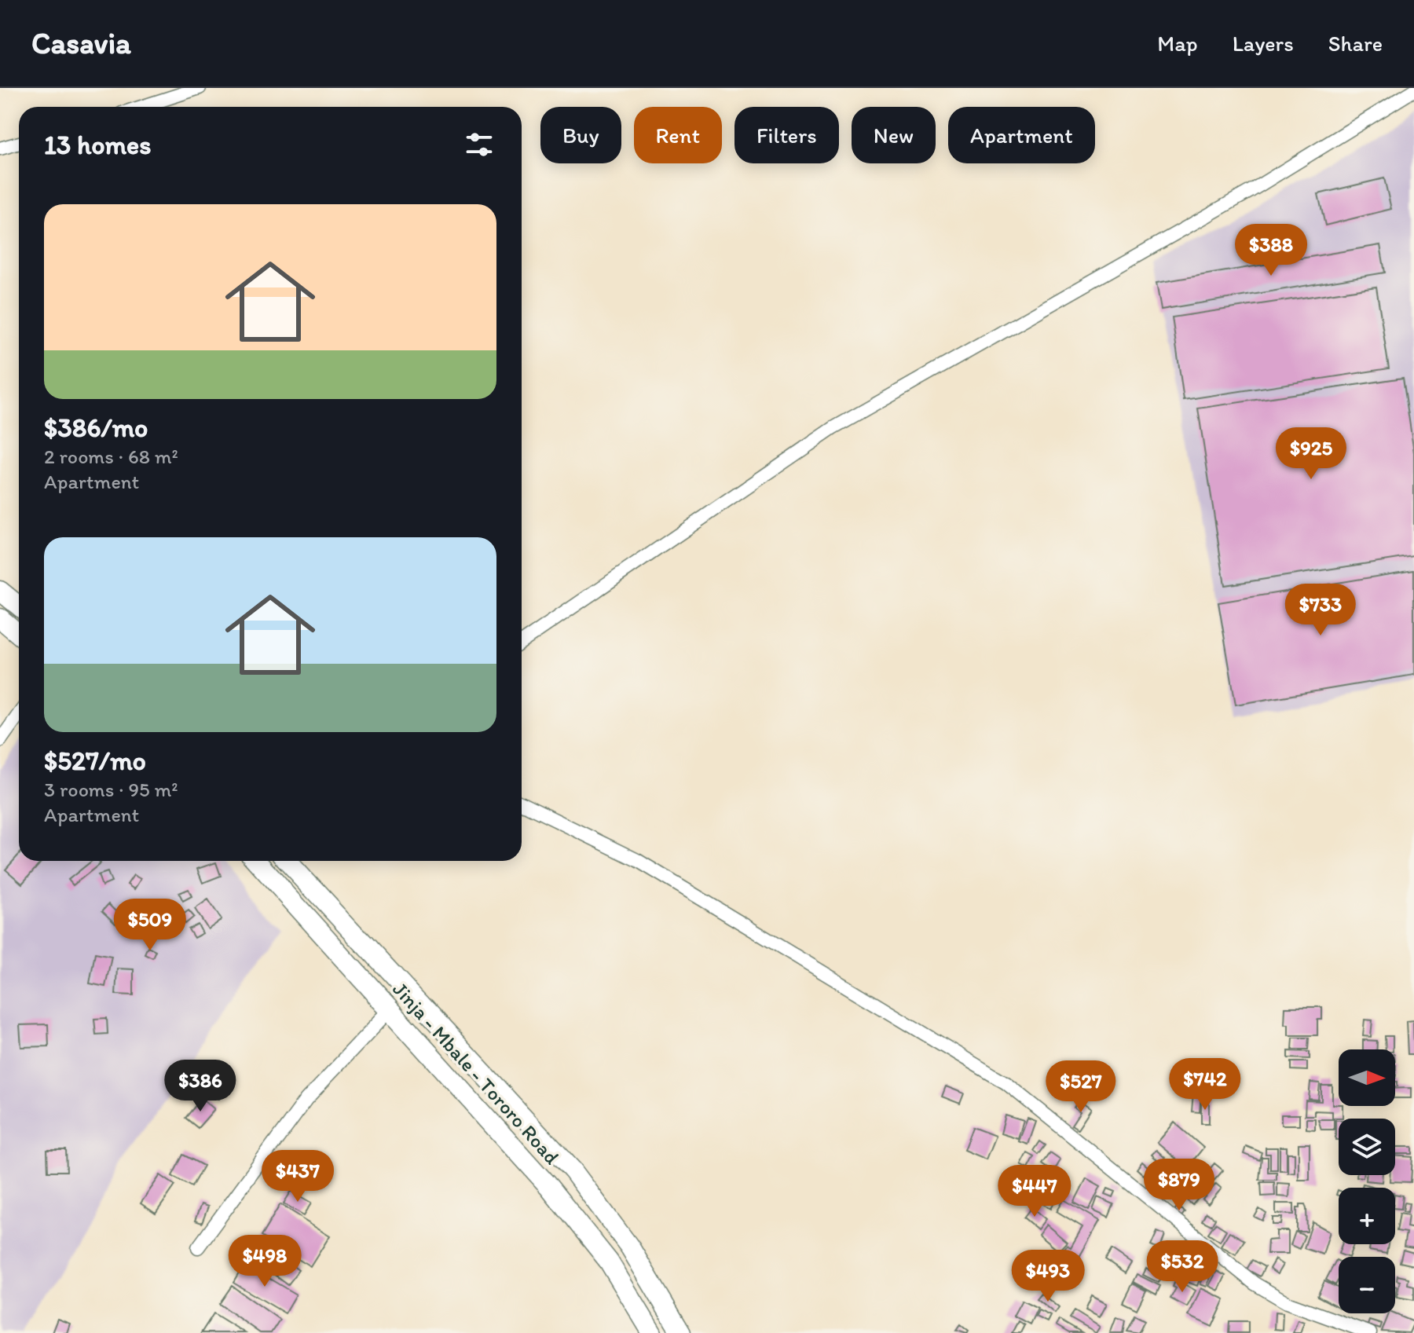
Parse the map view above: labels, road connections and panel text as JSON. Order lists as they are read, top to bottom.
{
  "streets": {
    "highway": ["Jinja - Mbale - Tororo Road"]
  },
  "north": "right",
  "page": {
    "header": "Casavia",
    "nav": ["Map", "Layers", "Share"],
    "chip": [
      "Buy",
      "Rent",
      "Filters",
      "New",
      "Apartment"
    ],
    "heading": "13 homes",
    "list": [
      {
        "name": "$386/mo",
        "note": "2 rooms · 68 m² · Apartment"
      },
      {
        "name": "$527/mo",
        "note": "3 rooms · 95 m² · Apartment"
      }
    ],
    "price": [
      "$388",
      "$925",
      "$733",
      "$509",
      "$742",
      "$386",
      "$527",
      "$437",
      "$879",
      "$447",
      "$498",
      "$532",
      "$493"
    ],
    "map_buttons": ["+", "−"]
  }
}
